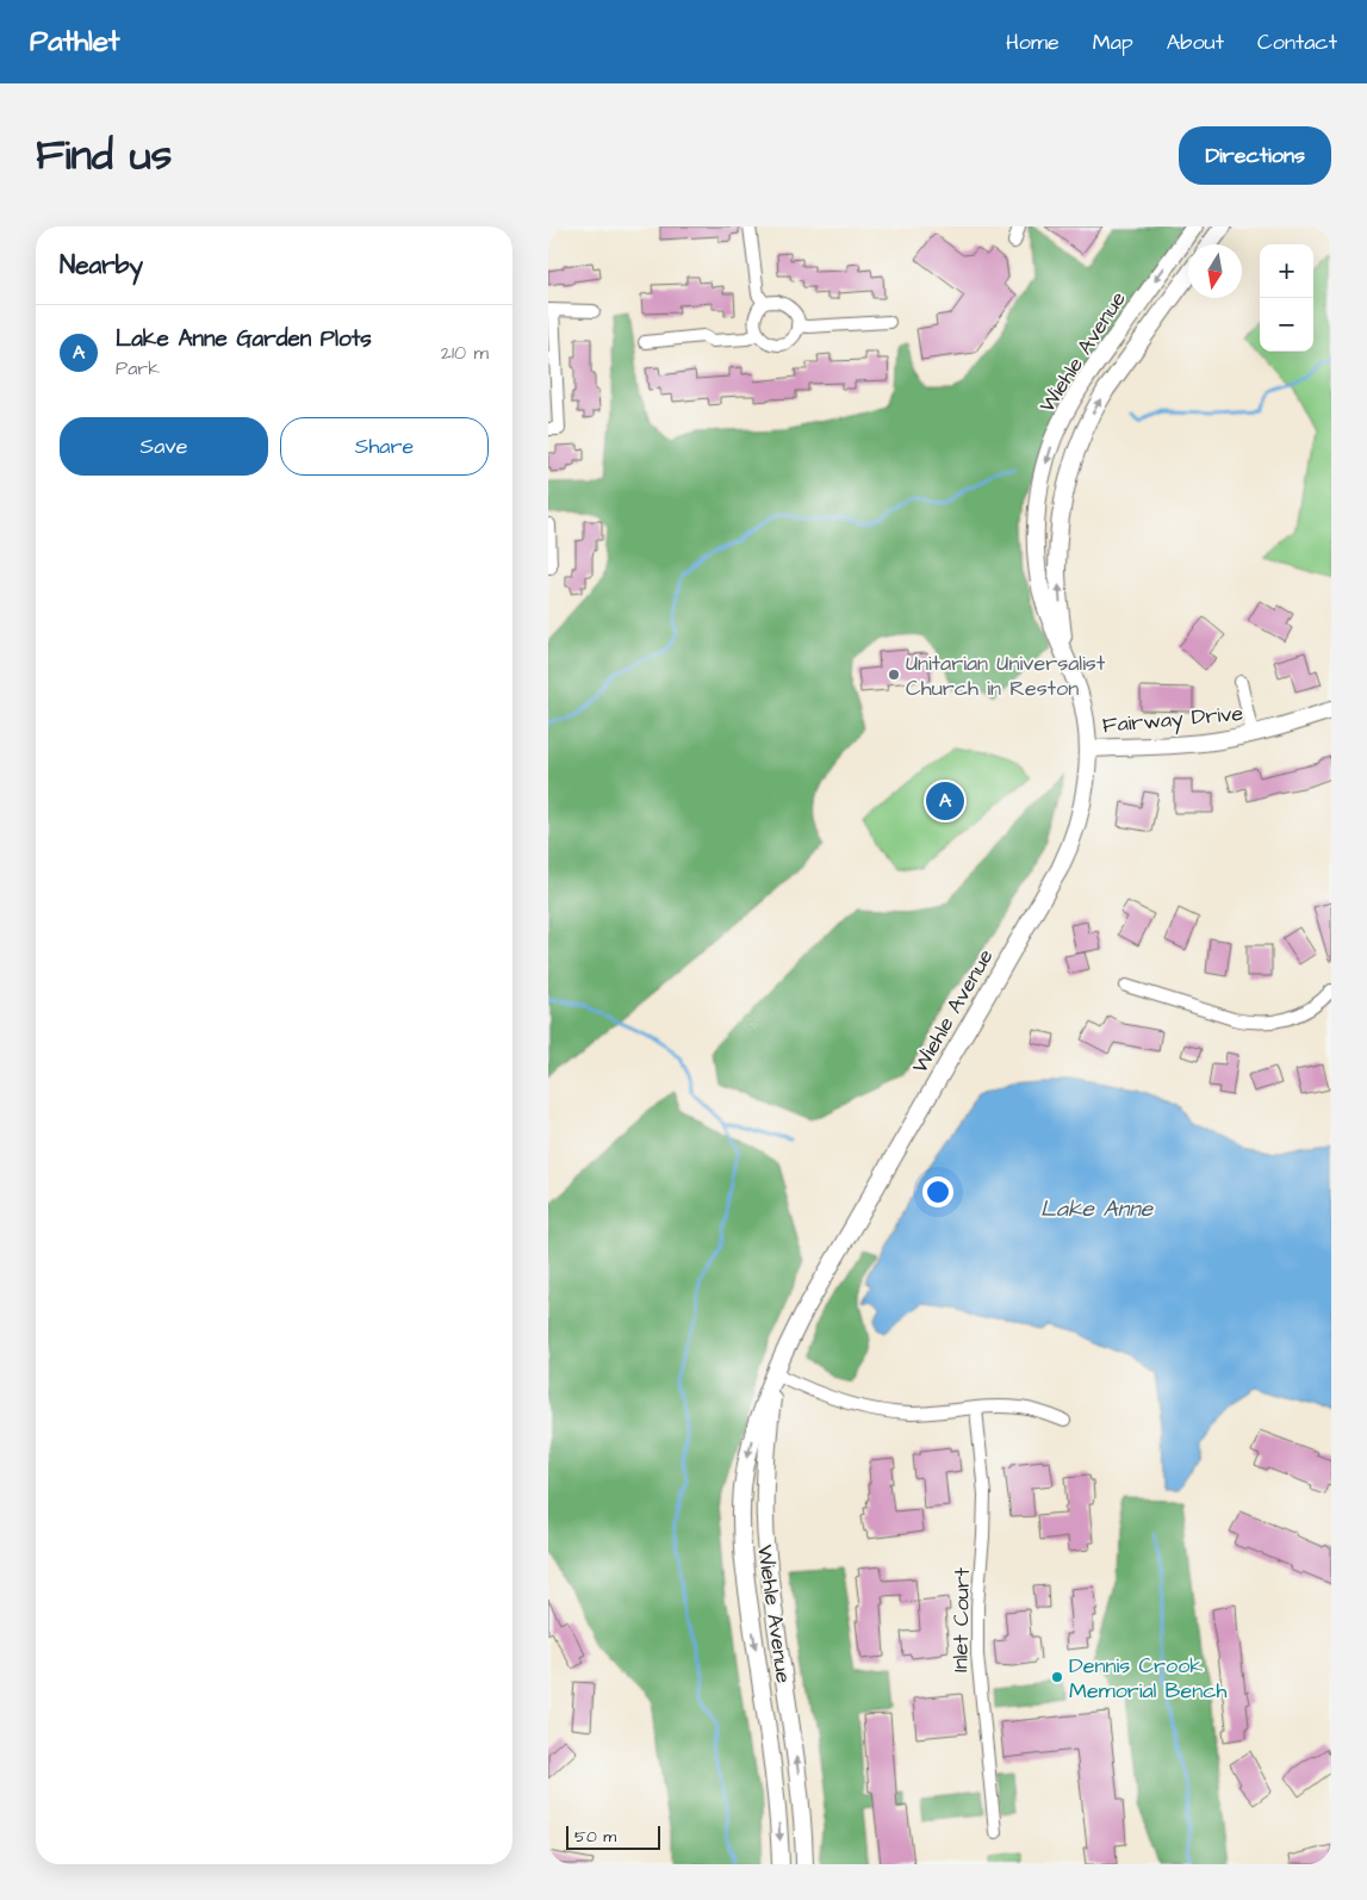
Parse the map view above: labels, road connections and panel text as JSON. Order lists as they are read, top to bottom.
{
  "streets": {
    "main road": ["Wiehle Avenue", "Fairway Drive"],
    "street": ["Inlet Court"]
  },
  "crossings": [
    ["Wiehle Avenue", "Fairway Drive"]
  ],
  "water": ["Lake Anne"],
  "places": ["Unitarian Universalist Church in Reston", "Dennis Crook Memorial Bench"],
  "scale_bar": "50 m",
  "north": "bottom",
  "page": {
    "header": "Pathlet",
    "nav": [
      "Home",
      "Map",
      "About",
      "Contact"
    ],
    "title": "Find us",
    "buttons": [
      "Directions",
      ["Save", "Share"]
    ],
    "heading": "Nearby",
    "map_buttons": ["+", "−"],
    "list": [
      {
        "mark": "A",
        "name": "Lake Anne Garden Plots",
        "note": "Park",
        "value": "210 m"
      }
    ],
    "pins": "A",
    "scale": "50 m"
  }
}
